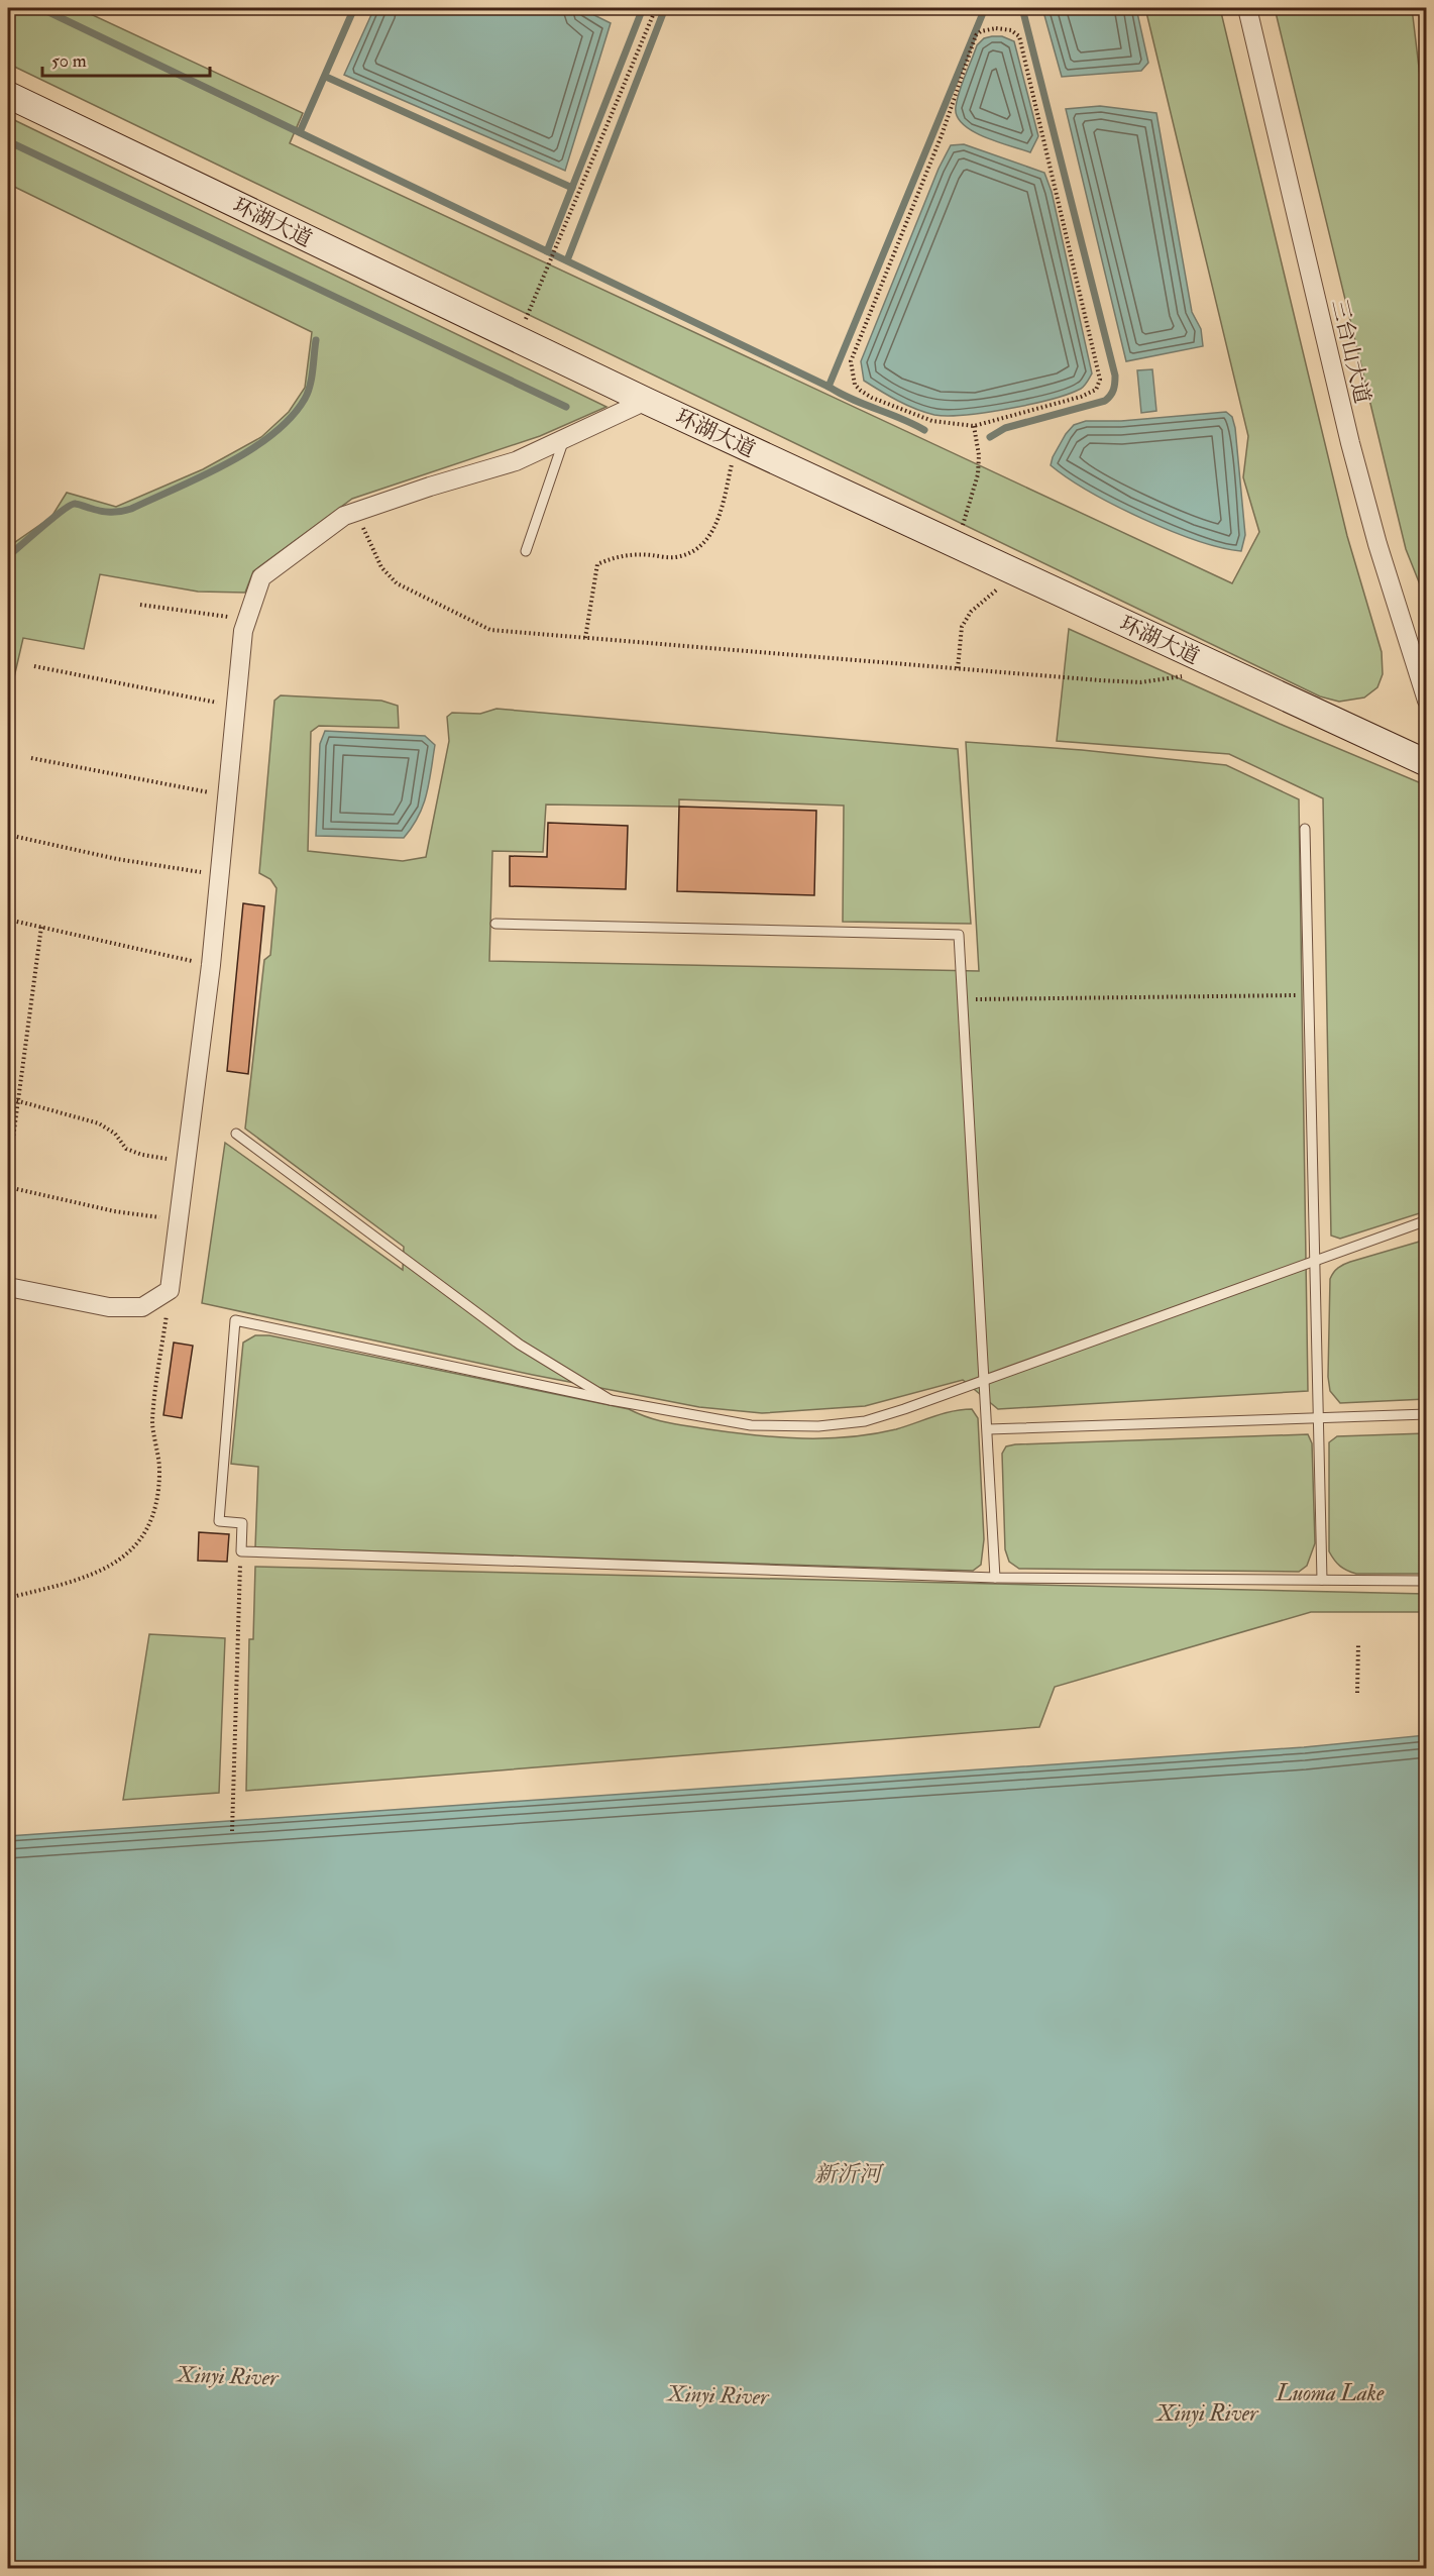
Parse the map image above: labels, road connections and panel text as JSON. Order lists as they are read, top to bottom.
{
  "streets": {
    "main road": ["环湖大道"],
    "street": ["三台山大道"]
  },
  "water": ["新沂河", "Xinyi River", "Luoma Lake"],
  "scale_bar": "50 m"
}
